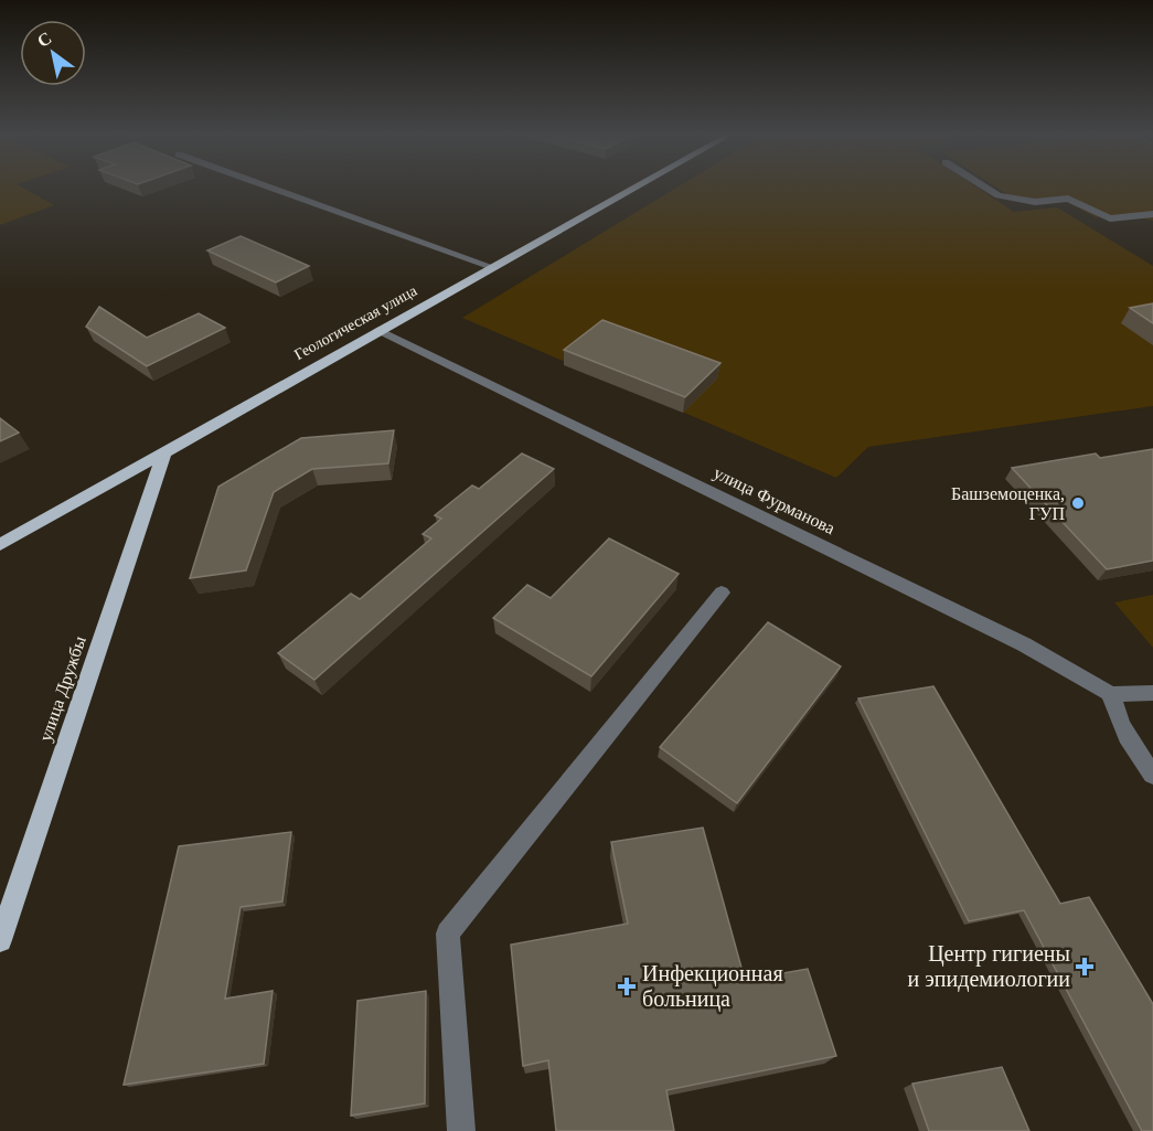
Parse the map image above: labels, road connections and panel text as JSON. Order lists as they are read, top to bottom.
{
  "streets": {
    "main road": ["Геологическая улица", "улица Дружбы"],
    "street": ["улица Фурманова"]
  },
  "crossings": [
    ["Геологическая улица", "улица Фурманова"],
    ["Геологическая улица", "улица Дружбы"]
  ],
  "places": {
    "other": ["Башземоценка, ГУП"],
    "health": ["Центр гигиены и эпидемиологии", "Инфекционная больница"]
  },
  "north": "top left"
}
